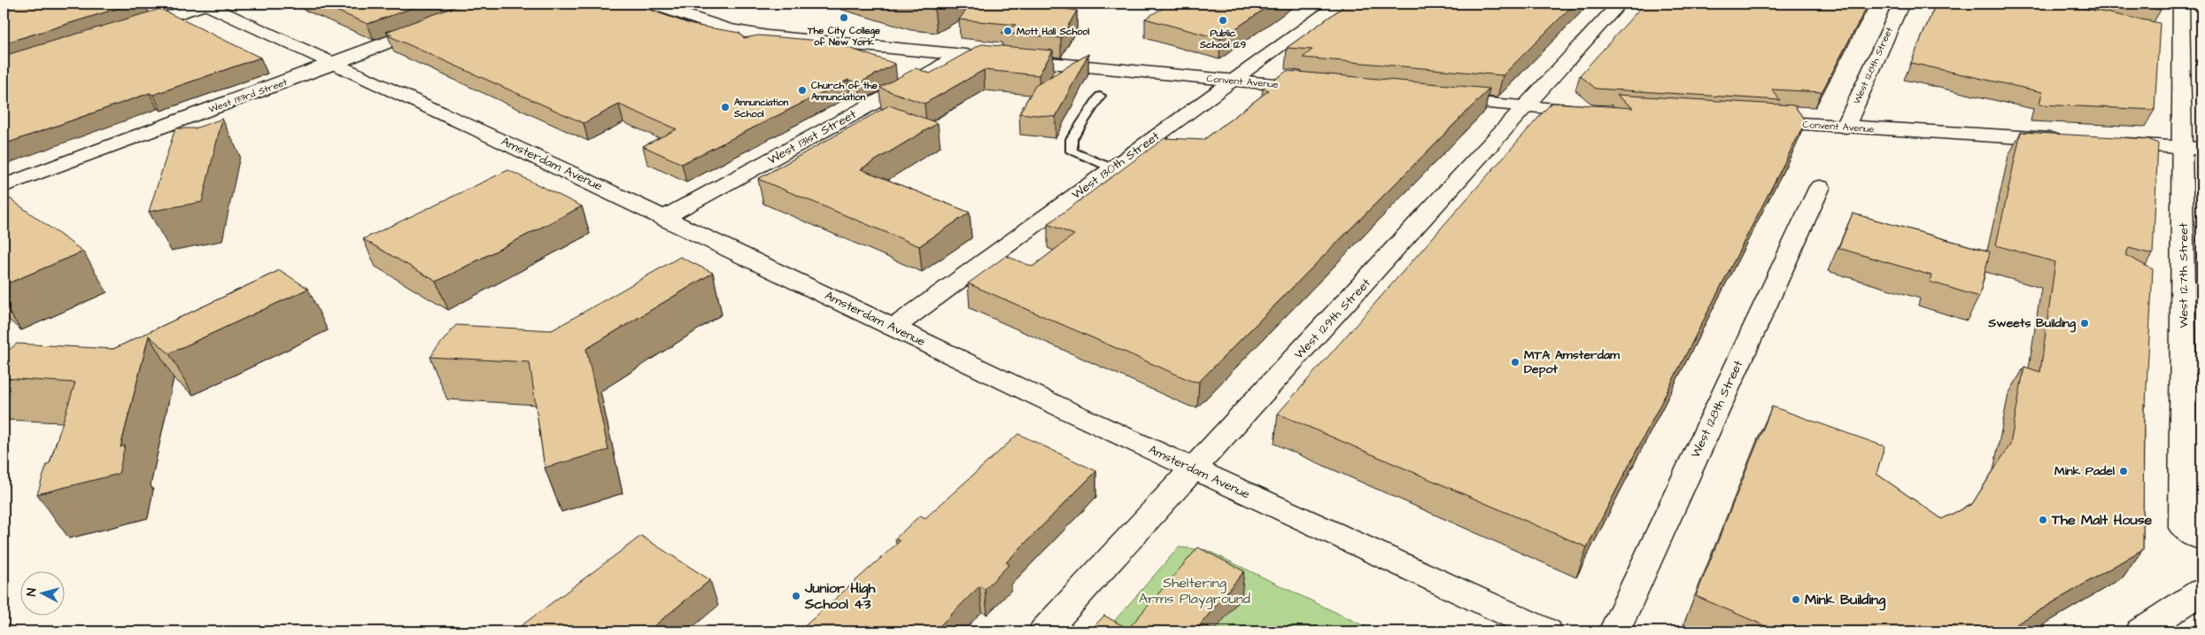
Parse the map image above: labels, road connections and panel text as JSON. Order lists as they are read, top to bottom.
{
  "streets": {
    "street": [
      "West 128th Street",
      "Convent Avenue",
      "West 133rd Street",
      "West 131st Street",
      "Amsterdam Avenue",
      "West 130th Street",
      "West 127th Street",
      "West 129th Street"
    ]
  },
  "crossings": [
    ["West 128th Street", "Convent Avenue"],
    ["Convent Avenue", "West 131st Street"],
    ["Convent Avenue", "West 130th Street"],
    ["West 133rd Street", "Amsterdam Avenue"],
    ["West 131st Street", "Amsterdam Avenue"],
    ["Amsterdam Avenue", "West 130th Street"],
    ["Amsterdam Avenue", "West 129th Street"]
  ],
  "parks": ["Sheltering Arms Playground"],
  "places": [
    "The City College of New York",
    "Public School 129",
    "Mott Hall School",
    "Church of the Annunciation",
    "Annunciation School",
    "Sweets Building",
    "MTA Amsterdam Depot",
    "Mink Padel",
    "The Malt House",
    "Junior High School 43",
    "Mink Building"
  ],
  "north": "left"
}
